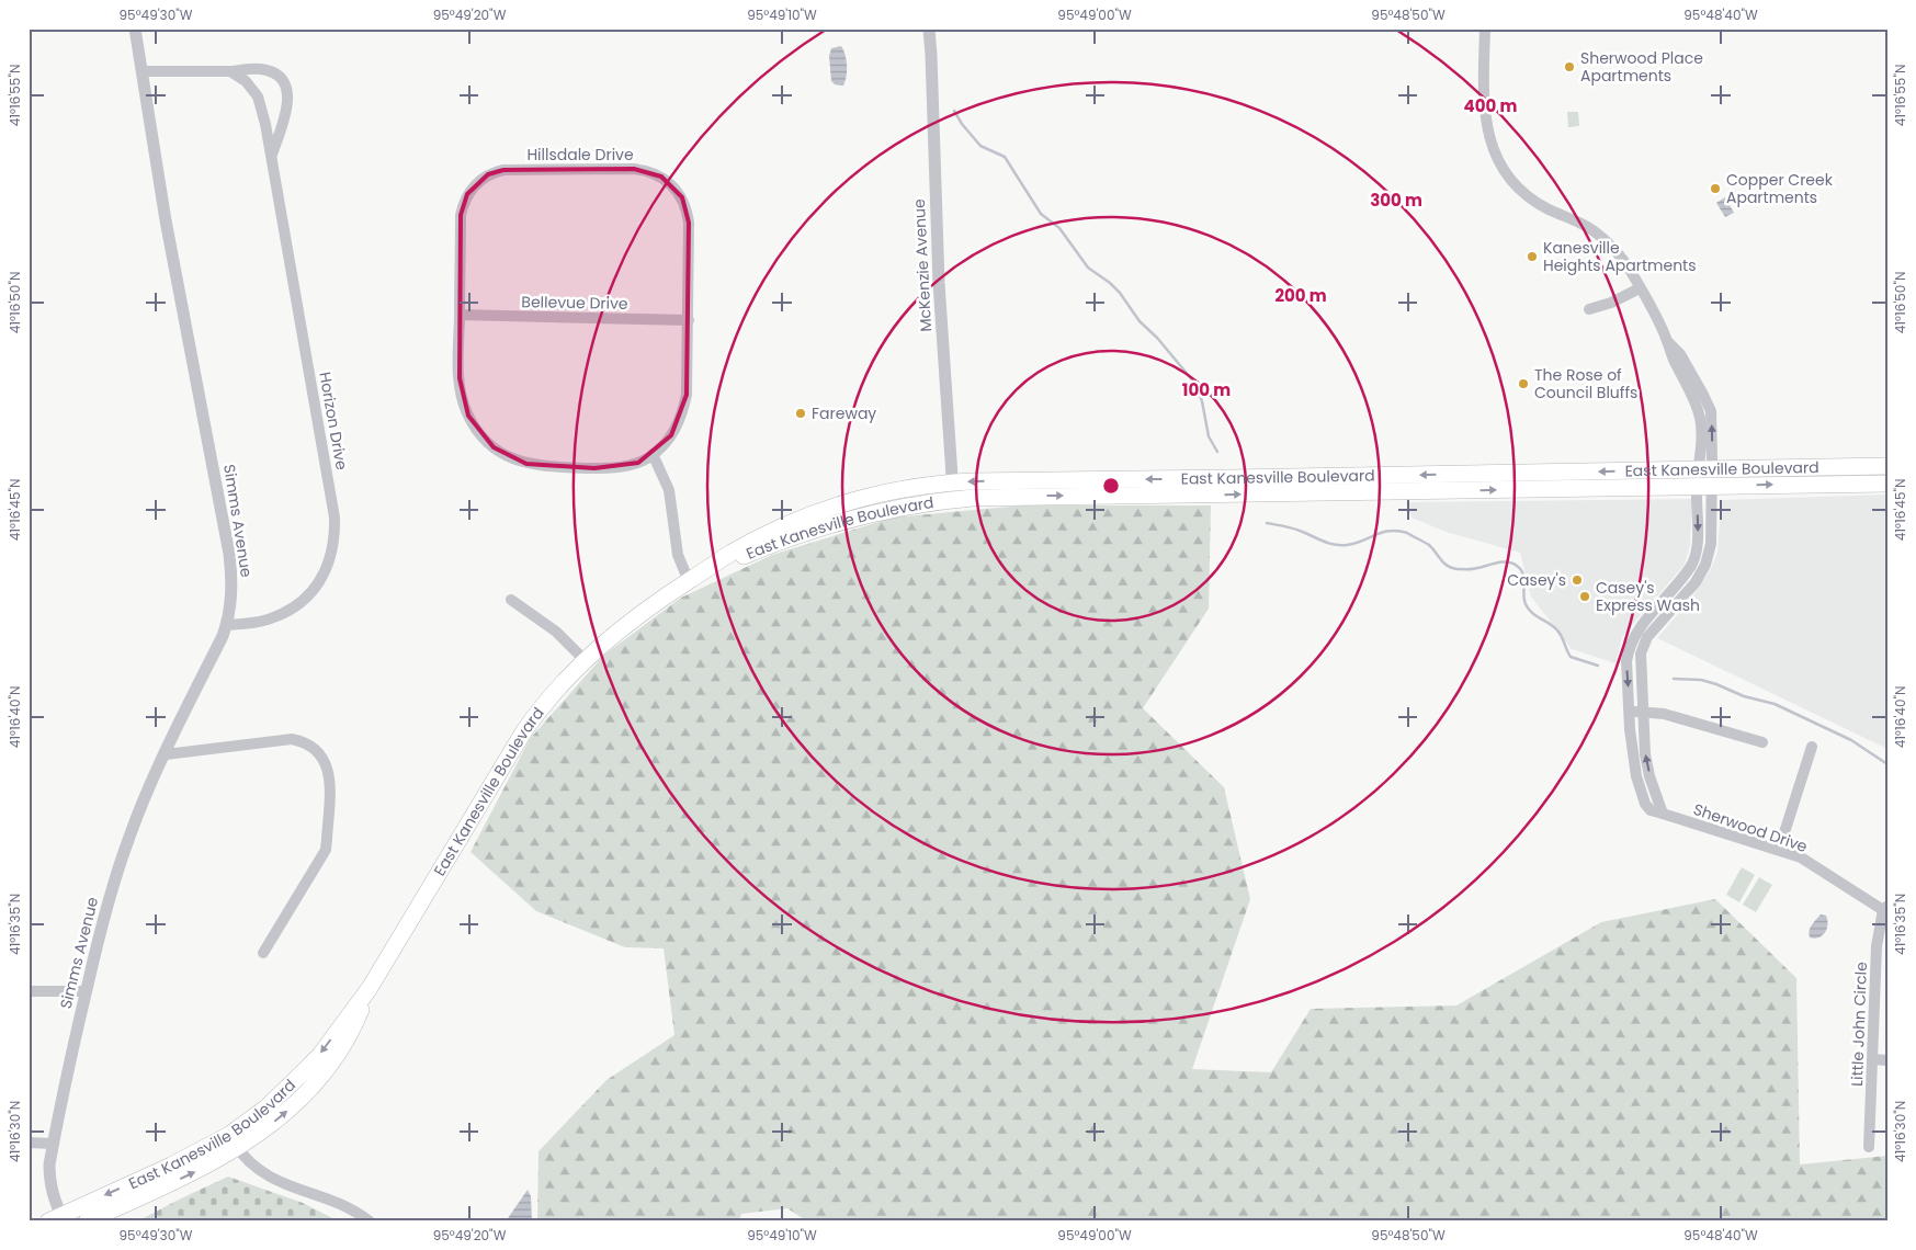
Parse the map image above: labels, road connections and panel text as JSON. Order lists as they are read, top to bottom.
{
  "streets": {
    "main road": ["East Kanesville Boulevard"],
    "street": [
      "Hillsdale Drive",
      "McKenzie Avenue",
      "Bellevue Drive",
      "Horizon Drive",
      "Simms Avenue",
      "Sherwood Drive",
      "Little John Circle"
    ]
  },
  "crossings": [
    ["Hillsdale Drive", "Bellevue Drive"],
    ["McKenzie Avenue", "East Kanesville Boulevard"],
    ["Horizon Drive", "Simms Avenue"],
    ["East Kanesville Boulevard", "Simms Avenue"],
    ["East Kanesville Boulevard", "Sherwood Drive"],
    ["Sherwood Drive", "Little John Circle"]
  ],
  "places": [
    "Sherwood Place Apartments",
    "Copper Creek Apartments",
    "Kanesville Heights Apartments",
    "The Rose of Council Bluffs",
    "Fareway",
    "Casey's",
    "Casey's Express Wash"
  ],
  "coordinates": [
    "95°49'30\"W",
    "95°49'20\"W",
    "95°49'10\"W",
    "95°49'00\"W",
    "95°48'50\"W",
    "95°48'40\"W",
    "41°16'55\"N",
    "41°16'50\"N",
    "41°16'45\"N",
    "41°16'40\"N",
    "41°16'35\"N",
    "41°16'30\"N"
  ],
  "rings": [
    "400 m",
    "300 m",
    "200 m",
    "100 m"
  ]
}
